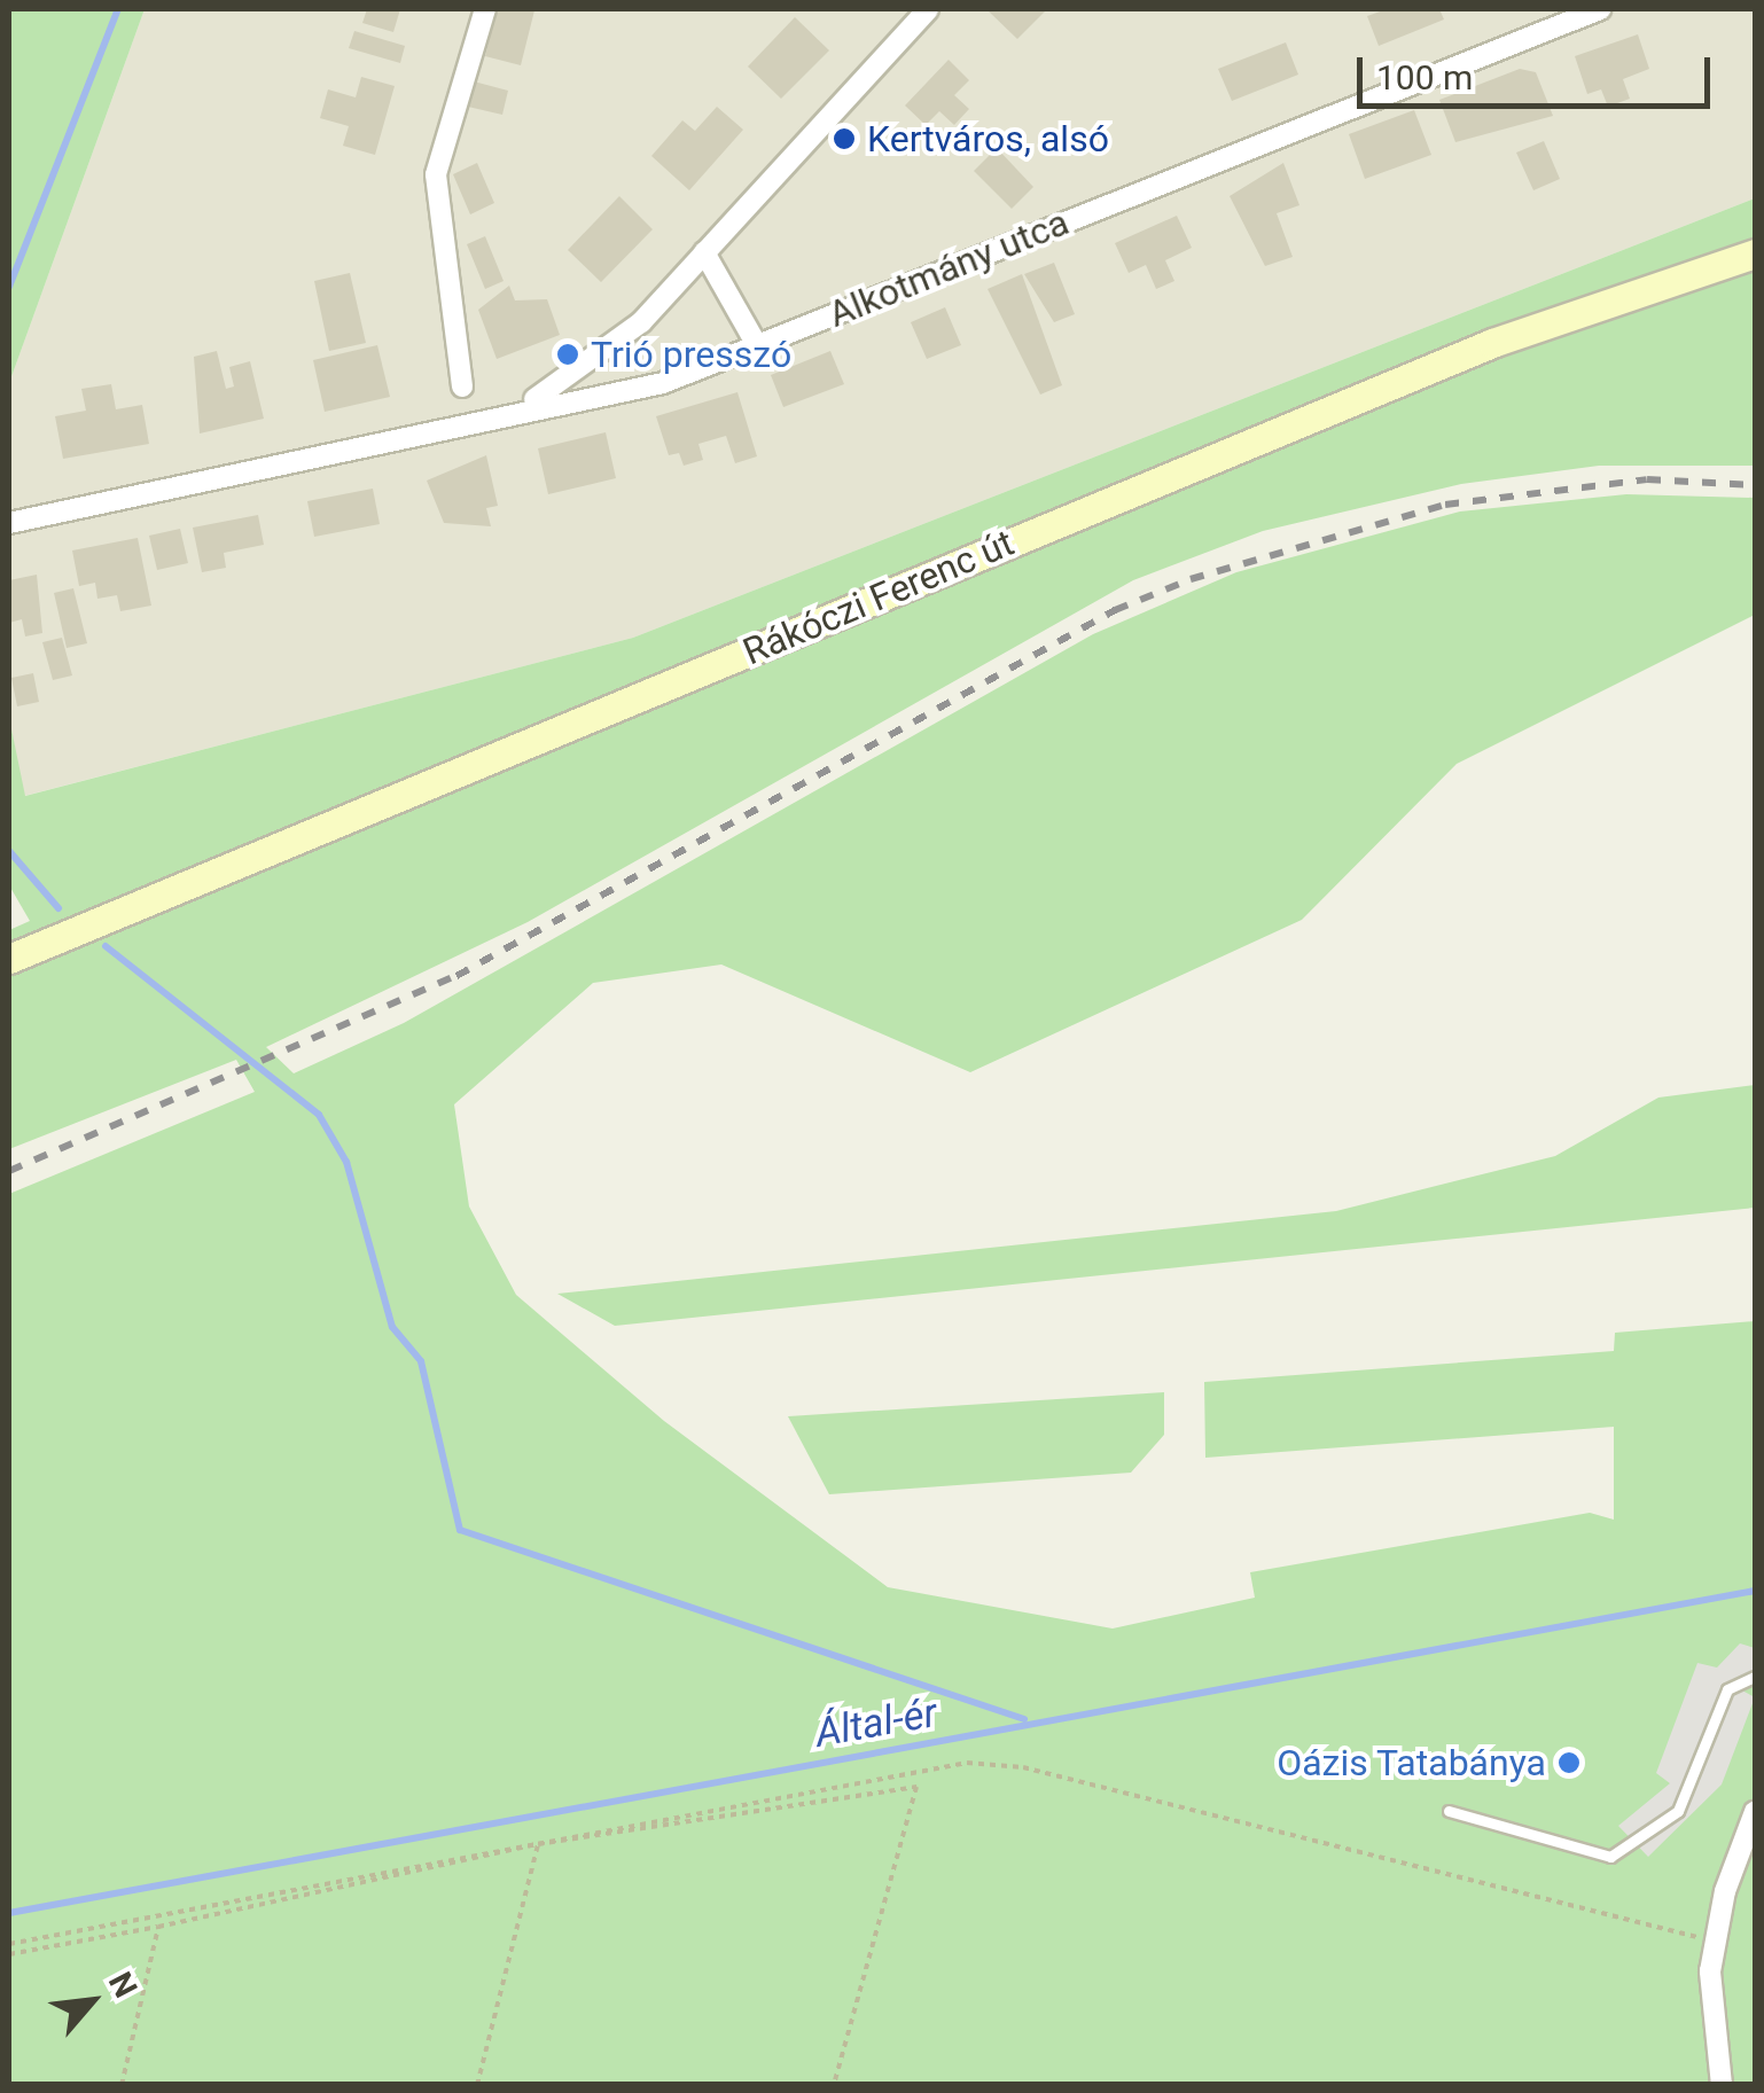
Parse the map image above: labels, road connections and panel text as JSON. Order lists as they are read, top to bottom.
{
  "streets": {
    "main road": ["Rákóczi Ferenc út"],
    "street": ["Alkotmány utca"]
  },
  "water": ["Által-ér"],
  "places": ["Kertváros, alsó", "Trió presszó", "Oázis Tatabánya"],
  "scale_bar": "100 m",
  "north": "top right"
}
